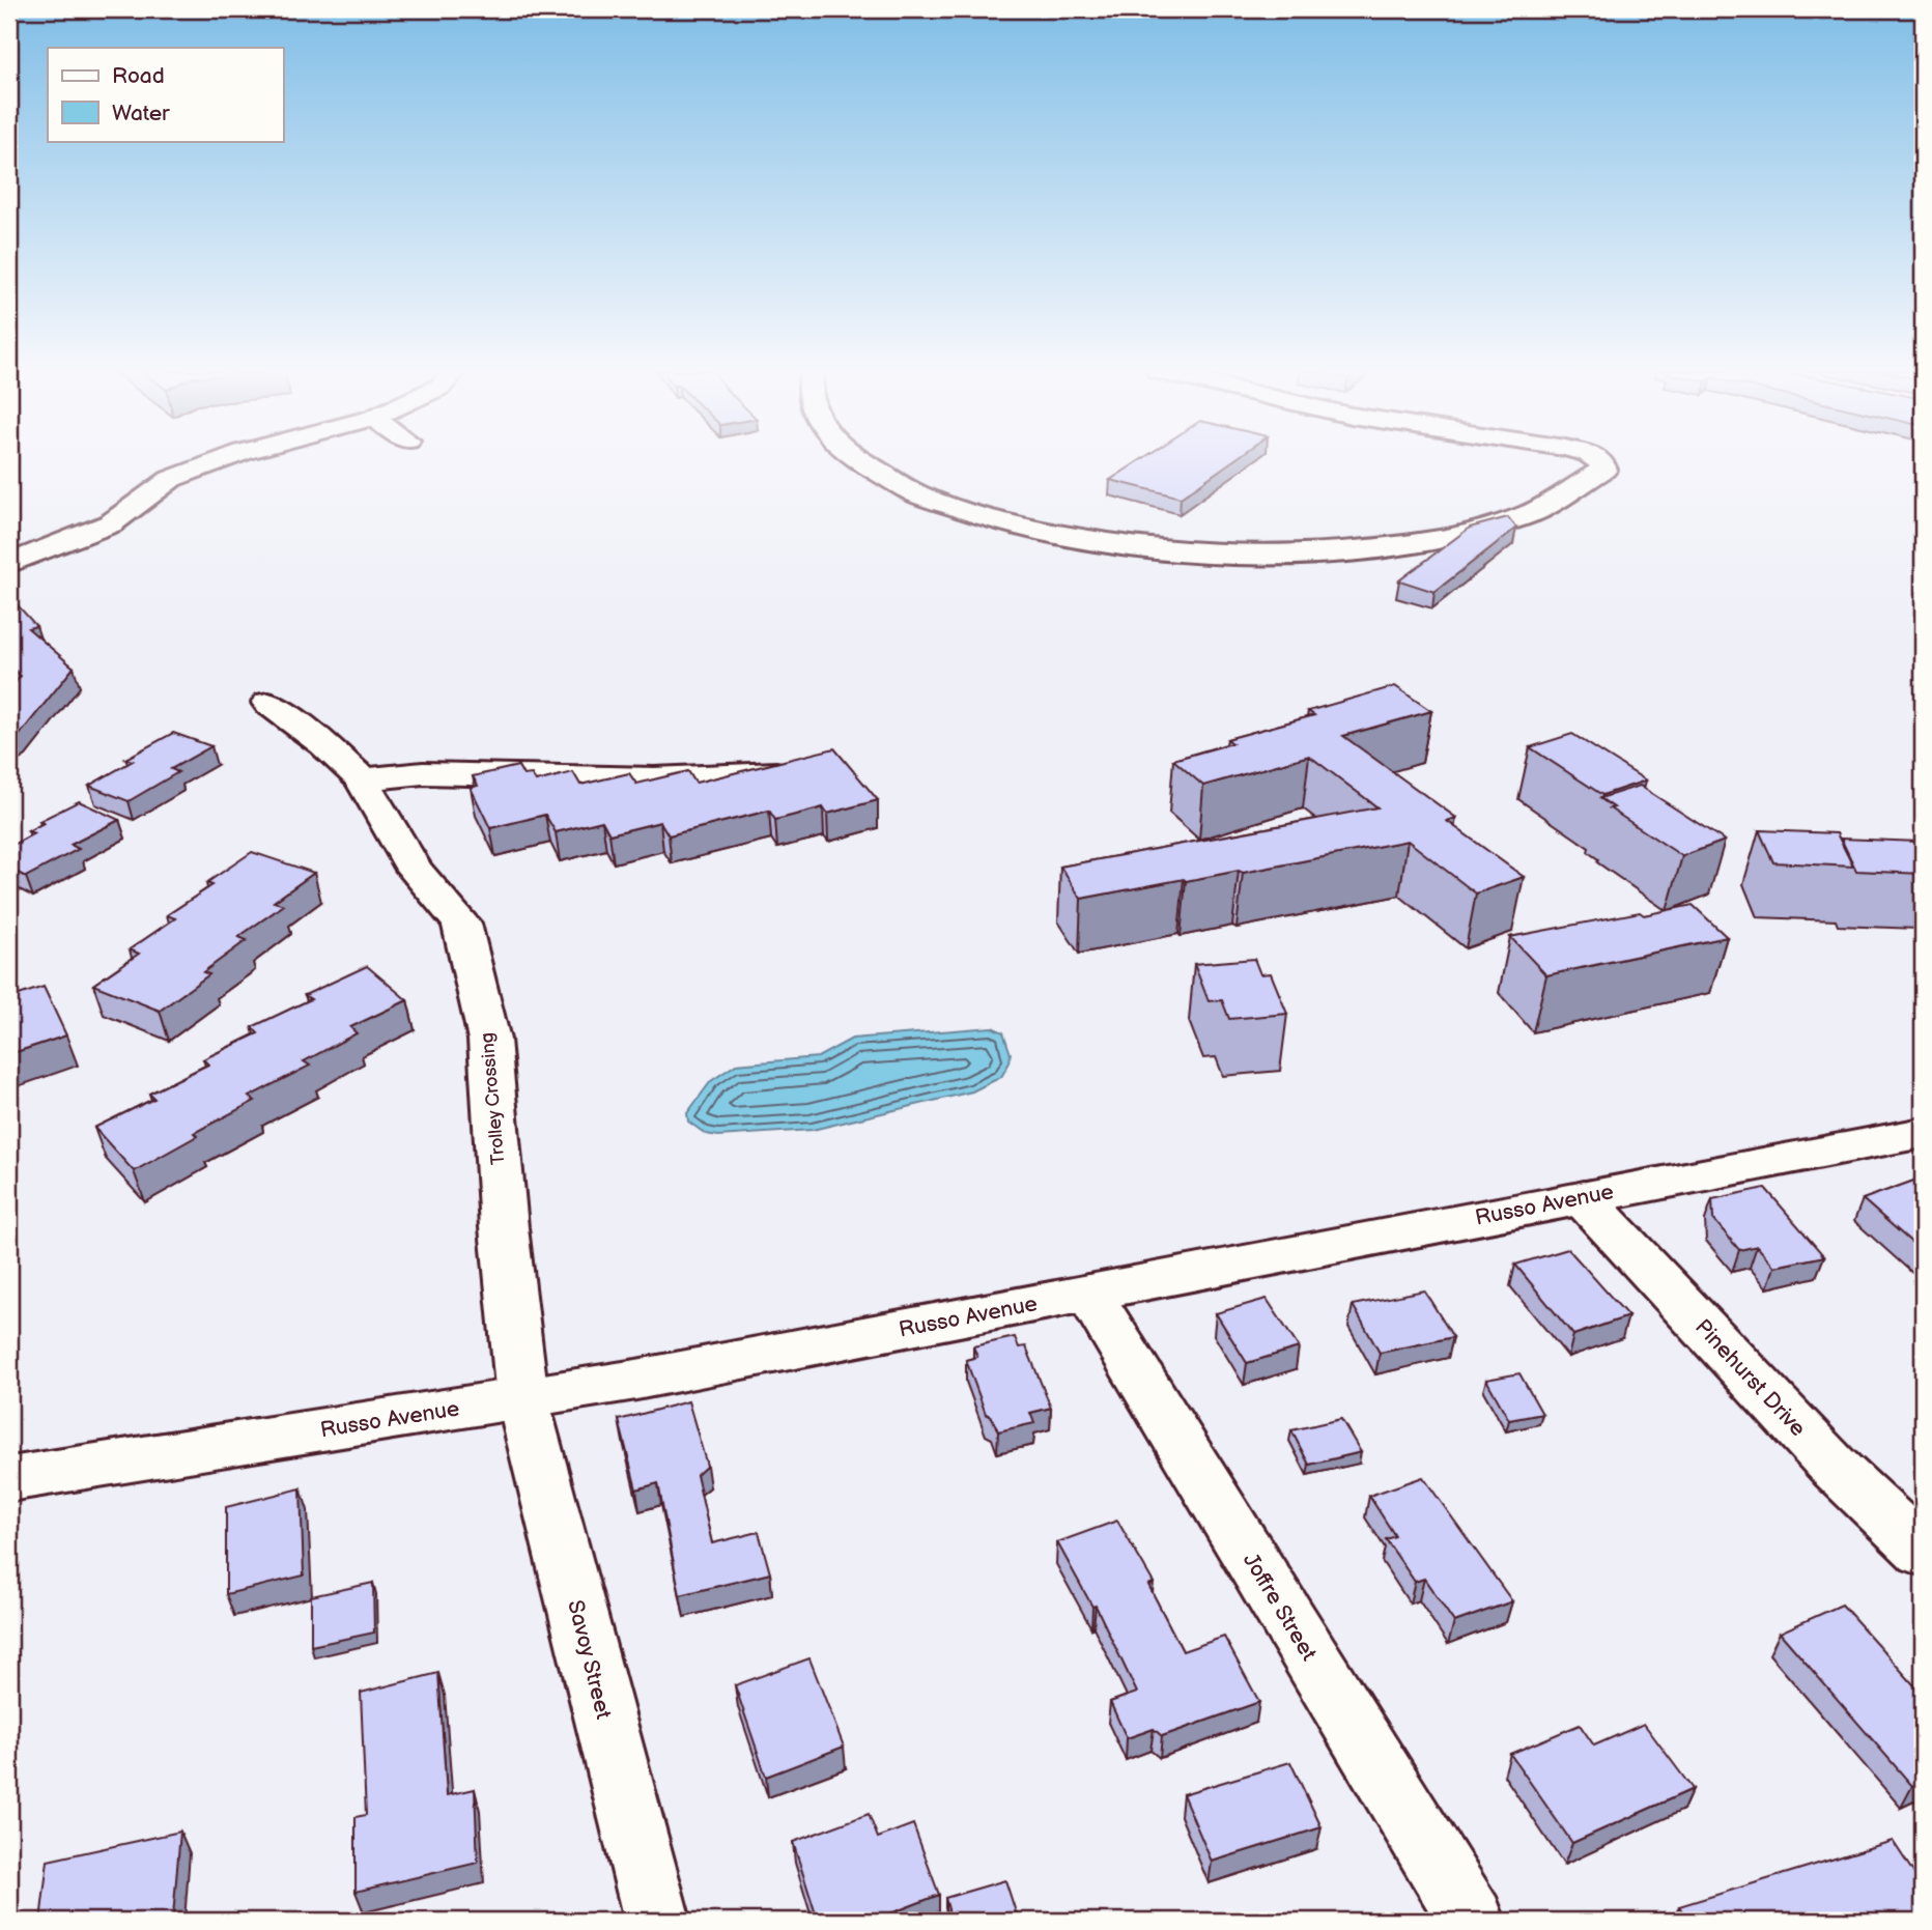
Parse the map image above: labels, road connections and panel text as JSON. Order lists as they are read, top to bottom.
{
  "streets": {
    "street": [
      "Trolley Crossing",
      "Russo Avenue",
      "Pinehurst Drive",
      "Joffre Street",
      "Savoy Street"
    ]
  },
  "crossings": [
    ["Trolley Crossing", "Russo Avenue"],
    ["Trolley Crossing", "Savoy Street"],
    ["Russo Avenue", "Pinehurst Drive"],
    ["Russo Avenue", "Joffre Street"],
    ["Russo Avenue", "Savoy Street"]
  ],
  "legend": ["Road", "Water"]
}
